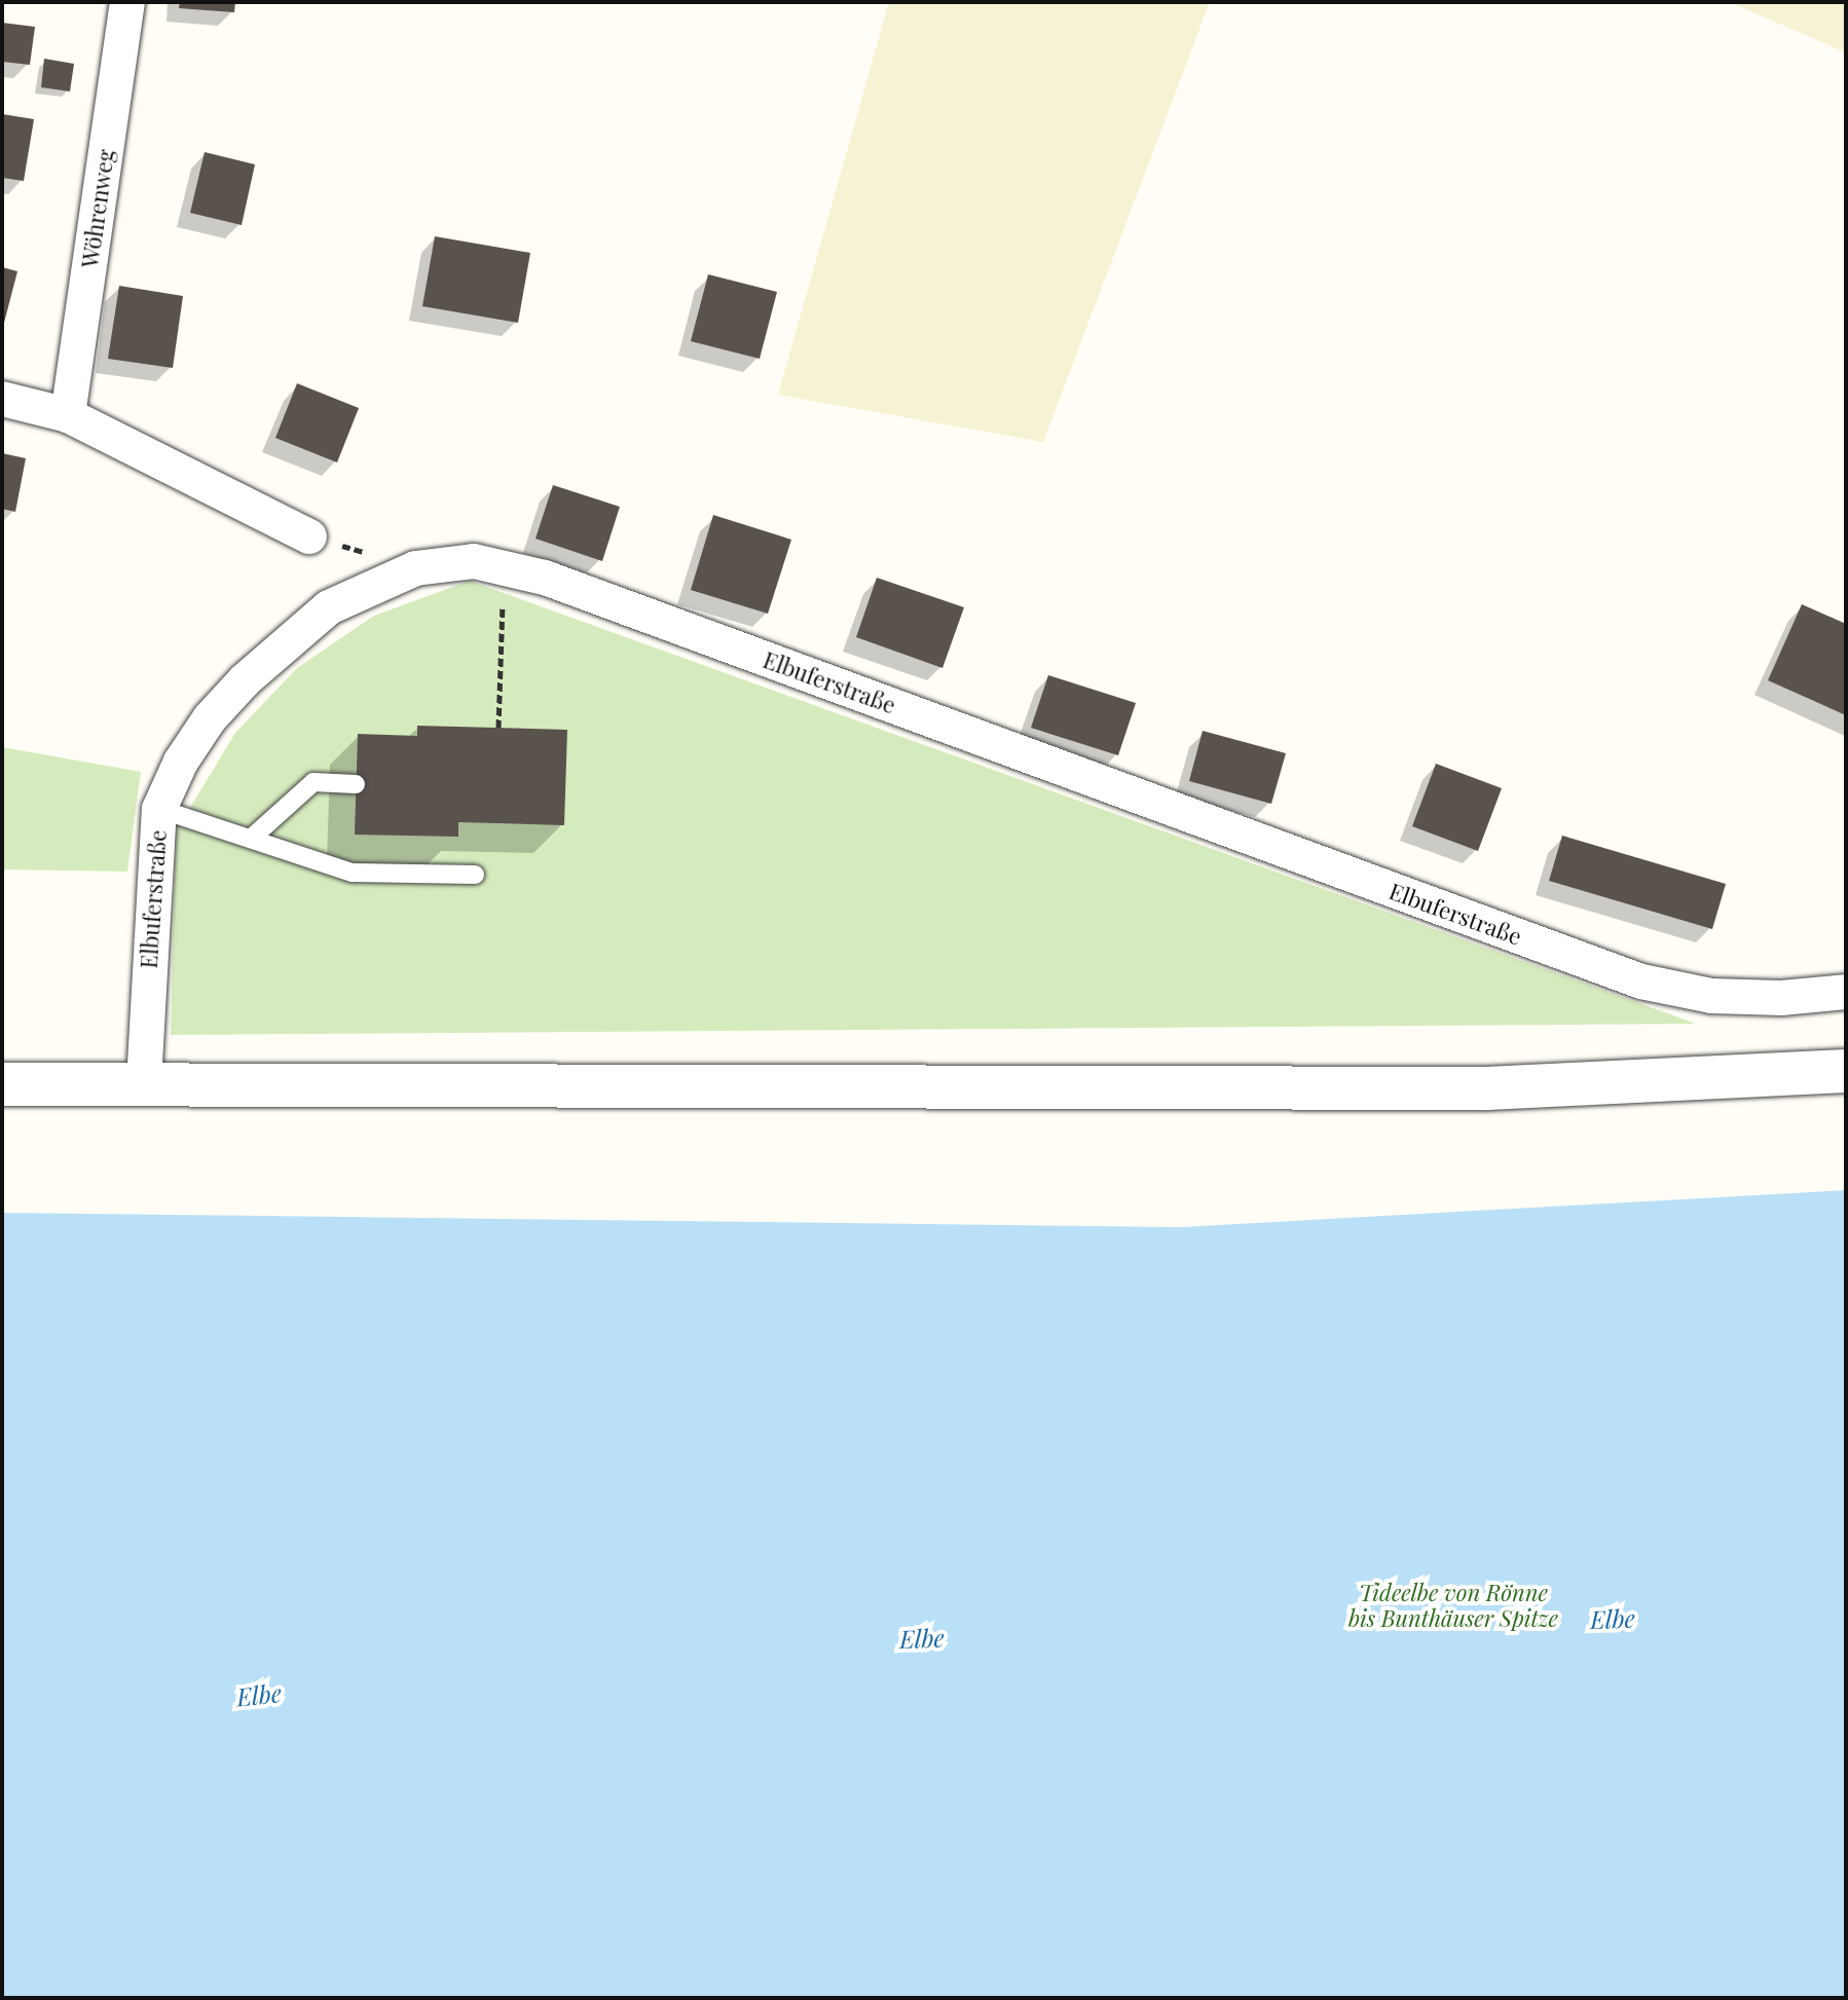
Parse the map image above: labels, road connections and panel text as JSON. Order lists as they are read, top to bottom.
{
  "streets": {
    "street": ["Wöhrenweg", "Elbuferstraße"]
  },
  "water": ["Elbe"],
  "parks": ["Tideelbe von Rönne bis Bunthäuser Spitze"]
}
